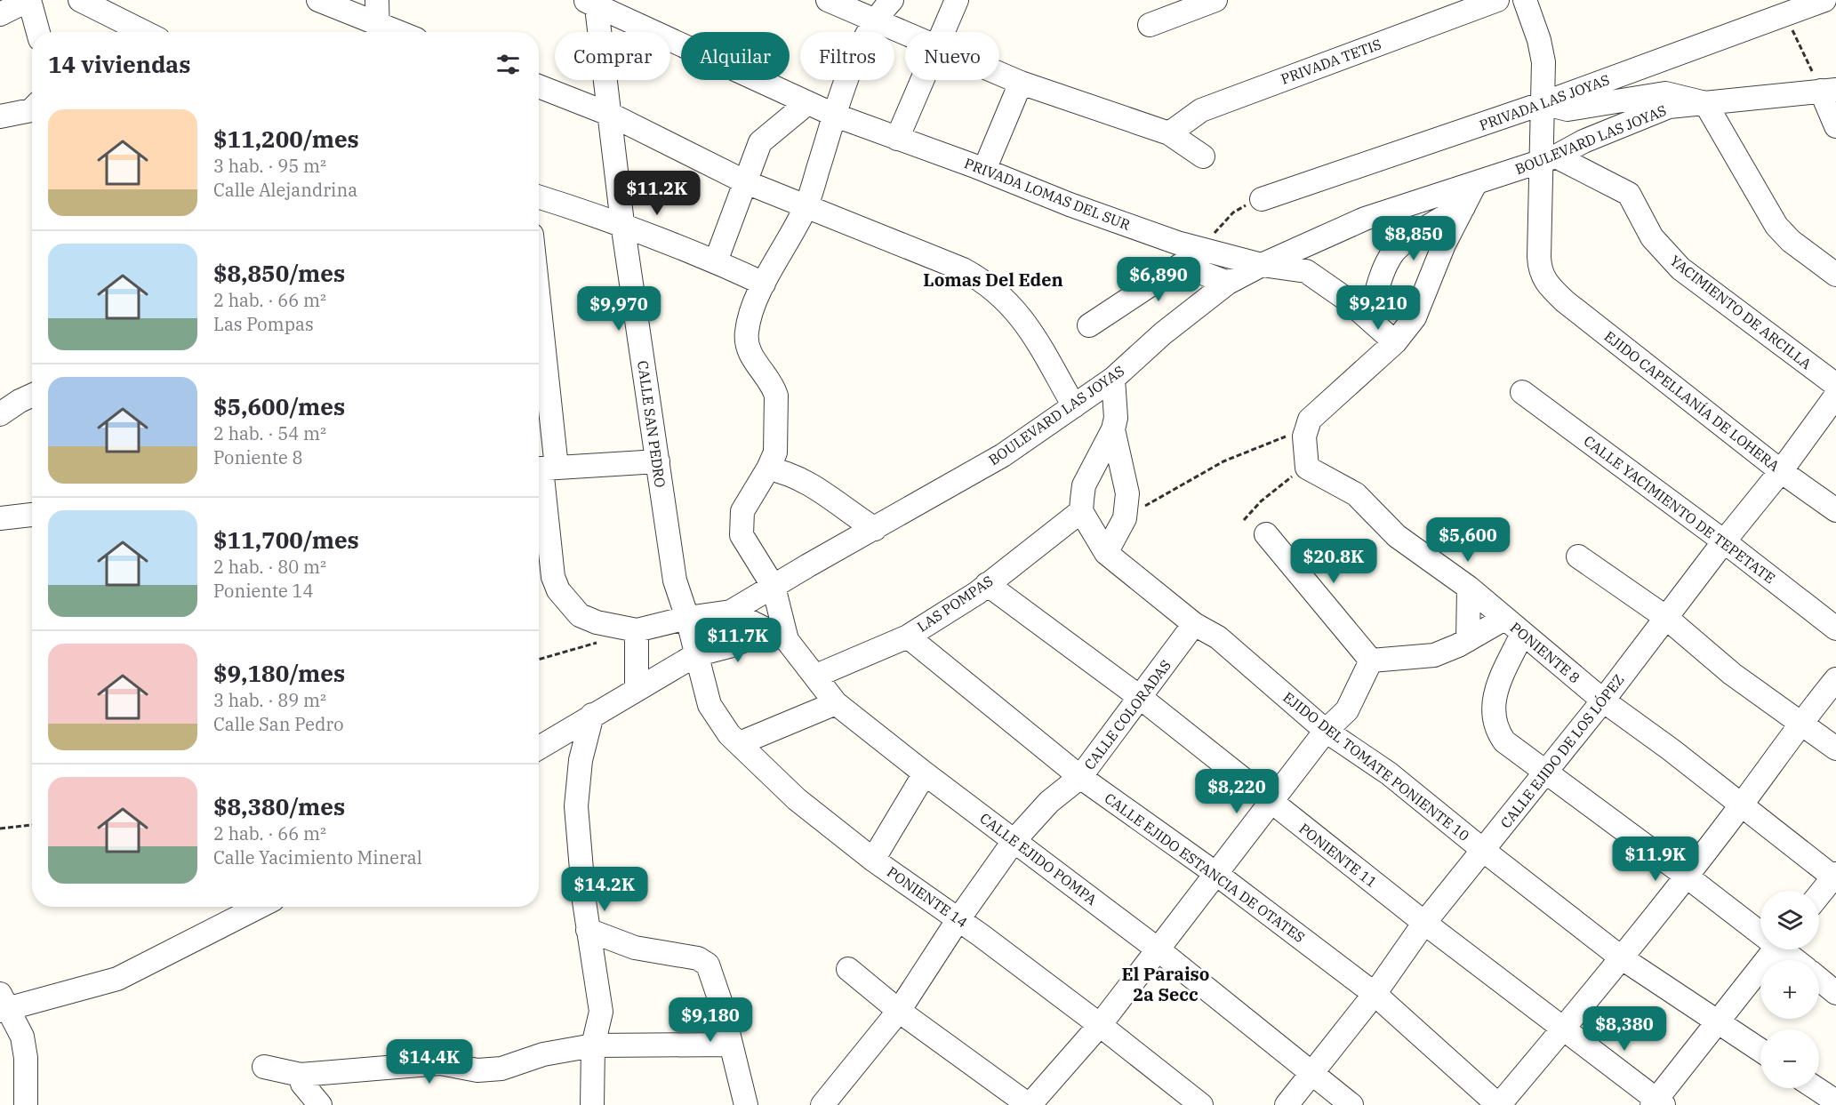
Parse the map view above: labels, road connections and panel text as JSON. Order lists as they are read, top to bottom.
{
  "streets": {
    "street": [
      "PRIVADA TETIS",
      "PRIVADA LAS JOYAS",
      "BOULEVARD LAS JOYAS",
      "PRIVADA LOMAS DEL SUR",
      "YACIMIENTO DE ARCILLA",
      "EJIDO CAPELLANÍA DE LOHERA",
      "CALLE SAN PEDRO",
      "CALLE YACIMIENTO DE TEPETATE",
      "LAS POMPAS",
      "PONIENTE 8",
      "CALLE COLORADAS",
      "CALLE EJIDO DE LOS LÓPEZ",
      "EJIDO DEL TOMATE PONIENTE 10",
      "PONIENTE 11",
      "CALLE EJIDO POMPA",
      "CALLE EJIDO ESTANCIA DE OTATES",
      "PONIENTE 14"
    ]
  },
  "crossings": [
    ["BOULEVARD LAS JOYAS", "PRIVADA LOMAS DEL SUR"],
    ["BOULEVARD LAS JOYAS", "YACIMIENTO DE ARCILLA"],
    ["BOULEVARD LAS JOYAS", "CALLE EJIDO POMPA"],
    ["PRIVADA LOMAS DEL SUR", "CALLE SAN PEDRO"],
    ["EJIDO CAPELLANÍA DE LOHERA", "CALLE EJIDO DE LOS LÓPEZ"],
    ["CALLE SAN PEDRO", "PONIENTE 14"],
    ["CALLE YACIMIENTO DE TEPETATE", "CALLE EJIDO DE LOS LÓPEZ"],
    ["LAS POMPAS", "EJIDO DEL TOMATE PONIENTE 10"],
    ["LAS POMPAS", "PONIENTE 11"],
    ["LAS POMPAS", "CALLE EJIDO POMPA"],
    ["LAS POMPAS", "CALLE EJIDO ESTANCIA DE OTATES"],
    ["PONIENTE 8", "CALLE EJIDO DE LOS LÓPEZ"],
    ["CALLE COLORADAS", "EJIDO DEL TOMATE PONIENTE 10"],
    ["CALLE COLORADAS", "PONIENTE 11"],
    ["CALLE COLORADAS", "CALLE EJIDO POMPA"],
    ["CALLE COLORADAS", "CALLE EJIDO ESTANCIA DE OTATES"],
    ["CALLE COLORADAS", "PONIENTE 14"],
    ["CALLE EJIDO DE LOS LÓPEZ", "EJIDO DEL TOMATE PONIENTE 10"],
    ["CALLE EJIDO DE LOS LÓPEZ", "PONIENTE 11"],
    ["CALLE EJIDO DE LOS LÓPEZ", "CALLE EJIDO POMPA"],
    ["CALLE EJIDO DE LOS LÓPEZ", "CALLE EJIDO ESTANCIA DE OTATES"]
  ],
  "districts": ["Lomas Del Eden", "El Paraiso 2a Secc"],
  "page": {
    "chip": [
      "Comprar",
      "Alquilar",
      "Filtros",
      "Nuevo"
    ],
    "heading": "14 viviendas",
    "list": [
      {
        "name": "$11,200/mes",
        "note": "3 hab. · 95 m² · Calle Alejandrina"
      },
      {
        "name": "$8,850/mes",
        "note": "2 hab. · 66 m² · Las Pompas"
      },
      {
        "name": "$5,600/mes",
        "note": "2 hab. · 54 m² · Poniente 8"
      },
      {
        "name": "$11,700/mes",
        "note": "2 hab. · 80 m² · Poniente 14"
      },
      {
        "name": "$9,180/mes",
        "note": "3 hab. · 89 m² · Calle San Pedro"
      },
      {
        "name": "$8,380/mes",
        "note": "2 hab. · 66 m² · Calle Yacimiento Mineral"
      }
    ],
    "price": [
      "$11.2K",
      "$8,850",
      "$6,890",
      "$9,210",
      "$9,970",
      "$5,600",
      "$20.8K",
      "$11.7K",
      "$8,220",
      "$11.9K",
      "$14.2K",
      "$9,180",
      "$8,380",
      "$14.4K"
    ],
    "map_buttons": ["+", "−"]
  }
}
